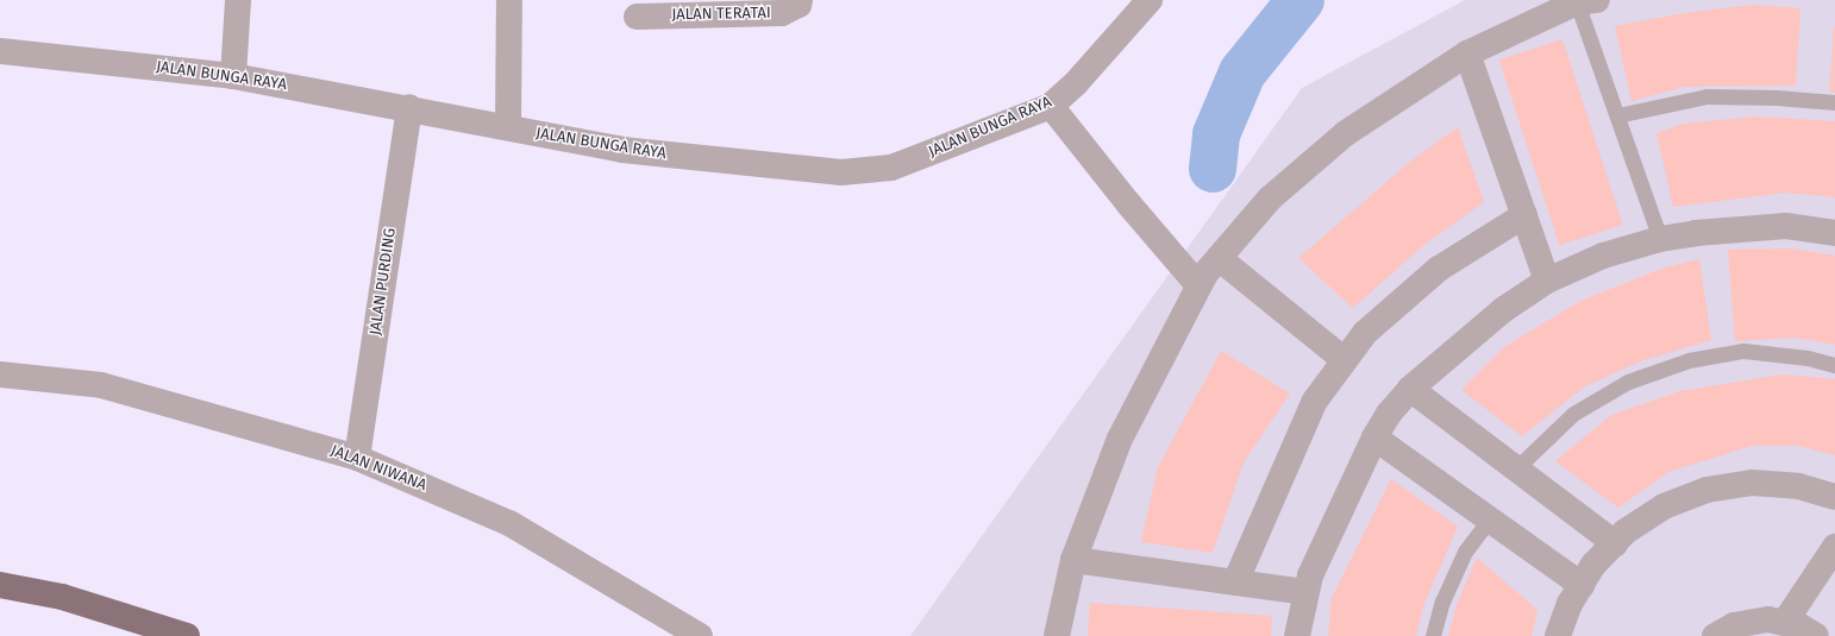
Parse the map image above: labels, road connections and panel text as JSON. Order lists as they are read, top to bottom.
{
  "streets": {
    "street": [
      "JALAN TERATAI",
      "JALAN BUNGA RAYA",
      "JALAN PURDING",
      "JALAN NIWANA"
    ]
  },
  "crossings": [
    ["JALAN BUNGA RAYA", "JALAN PURDING"],
    ["JALAN PURDING", "JALAN NIWANA"]
  ]
}
